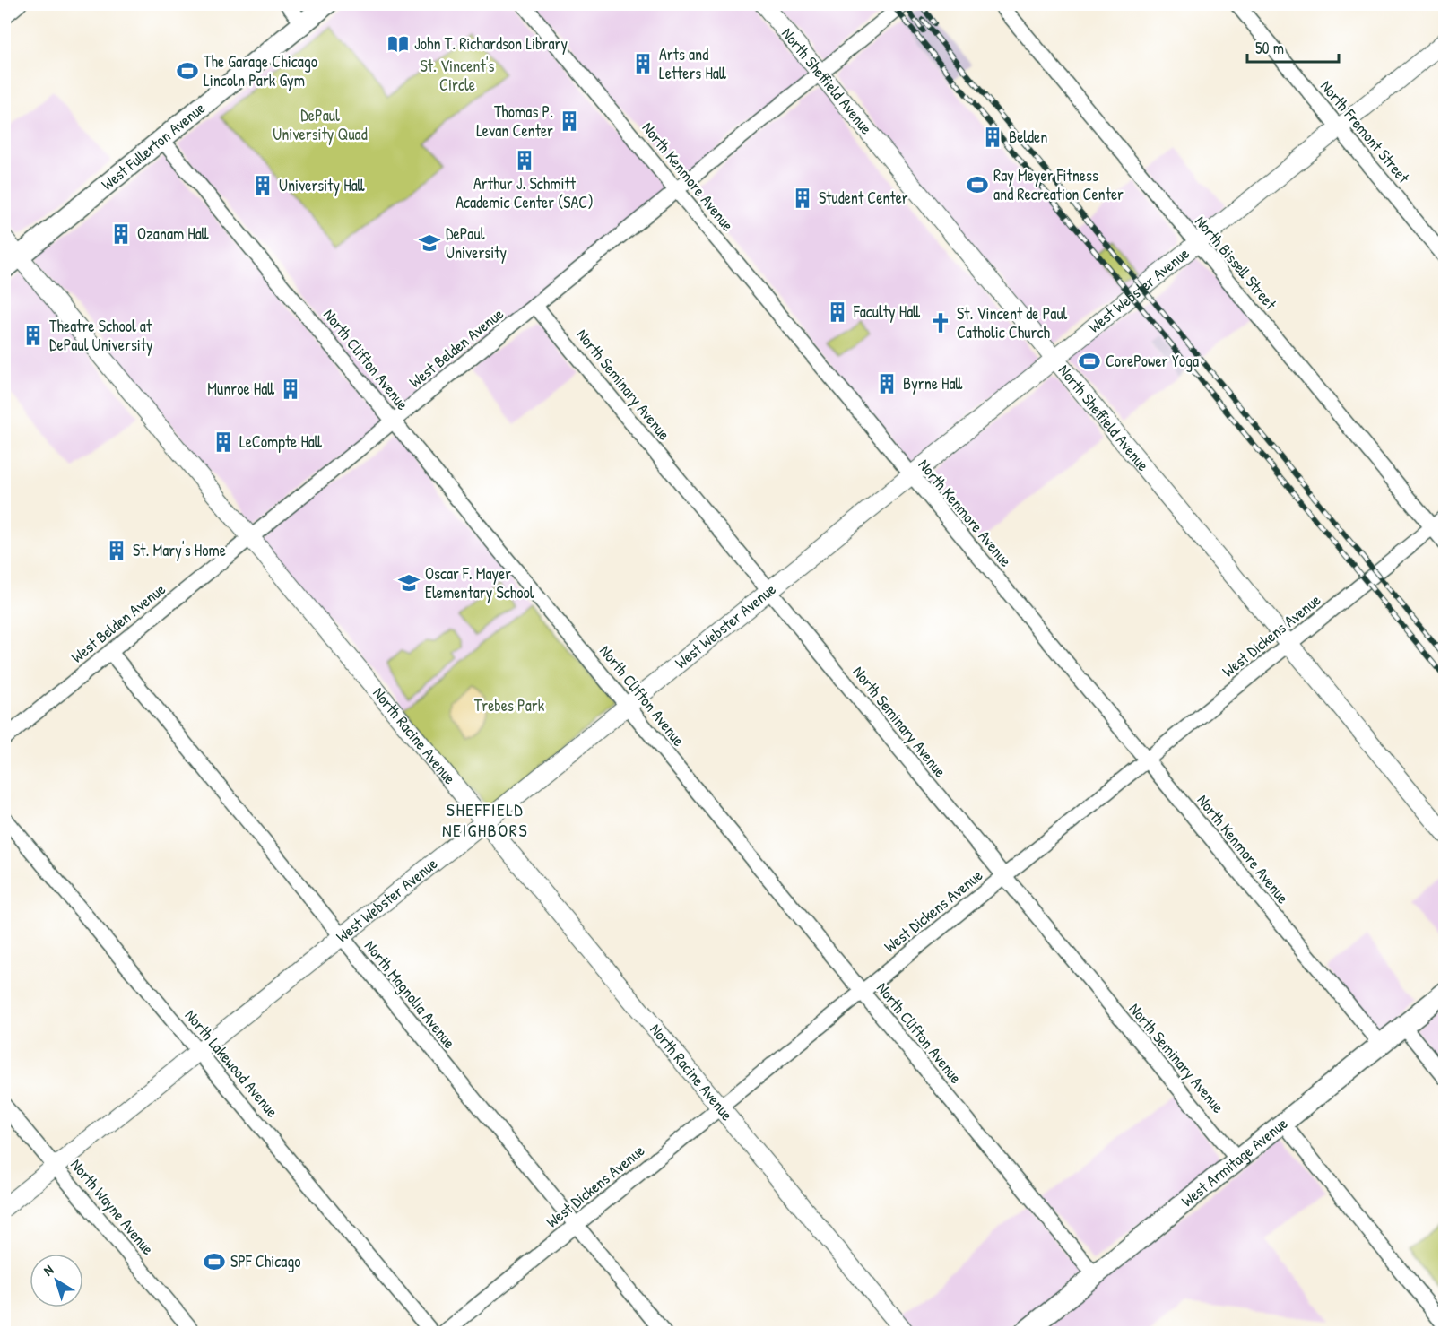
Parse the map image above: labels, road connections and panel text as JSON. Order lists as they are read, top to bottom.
{
  "streets": {
    "main road": ["West Fullerton Avenue", "West Armitage Avenue"],
    "street": [
      "North Sheffield Avenue",
      "North Fremont Street",
      "North Kenmore Avenue",
      "North Bissell Street",
      "West Webster Avenue",
      "West Belden Avenue",
      "North Clifton Avenue",
      "North Seminary Avenue",
      "West Dickens Avenue",
      "North Racine Avenue",
      "North Magnolia Avenue",
      "North Lakewood Avenue",
      "North Wayne Avenue"
    ]
  },
  "crossings": [
    ["North Sheffield Avenue", "West Webster Avenue"],
    ["North Sheffield Avenue", "West Belden Avenue"],
    ["North Sheffield Avenue", "West Dickens Avenue"],
    ["North Fremont Street", "West Webster Avenue"],
    ["West Fullerton Avenue", "North Clifton Avenue"],
    ["West Fullerton Avenue", "North Racine Avenue"],
    ["North Kenmore Avenue", "West Webster Avenue"],
    ["North Kenmore Avenue", "West Belden Avenue"],
    ["North Kenmore Avenue", "West Dickens Avenue"],
    ["North Kenmore Avenue", "West Armitage Avenue"],
    ["North Bissell Street", "West Webster Avenue"],
    ["North Bissell Street", "West Dickens Avenue"],
    ["West Webster Avenue", "North Clifton Avenue"],
    ["West Webster Avenue", "North Seminary Avenue"],
    ["West Webster Avenue", "North Racine Avenue"],
    ["West Webster Avenue", "North Magnolia Avenue"],
    ["West Webster Avenue", "North Lakewood Avenue"],
    ["West Webster Avenue", "North Wayne Avenue"],
    ["West Belden Avenue", "North Clifton Avenue"],
    ["West Belden Avenue", "North Seminary Avenue"],
    ["West Belden Avenue", "North Racine Avenue"],
    ["West Belden Avenue", "North Magnolia Avenue"],
    ["North Clifton Avenue", "West Dickens Avenue"],
    ["North Clifton Avenue", "West Armitage Avenue"],
    ["North Seminary Avenue", "West Dickens Avenue"],
    ["North Seminary Avenue", "West Armitage Avenue"],
    ["West Dickens Avenue", "North Racine Avenue"],
    ["West Dickens Avenue", "North Magnolia Avenue"]
  ],
  "districts": ["SHEFFIELD NEIGHBORS"],
  "parks": ["St. Vincent's Circle", "DePaul University Quad", "Trebes Park"],
  "places": {
    "library": ["John T. Richardson Library"],
    "building": [
      "Arts and Letters Hall",
      "Thomas P. Levan Center",
      "Belden",
      "Arthur J. Schmitt Academic Center (SAC)",
      "University Hall",
      "Student Center",
      "Ozanam Hall",
      "Faculty Hall",
      "Theatre School at DePaul University",
      "Byrne Hall",
      "Munroe Hall",
      "LeCompte Hall",
      "St. Mary's Home"
    ],
    "sports": [
      "The Garage Chicago Lincoln Park Gym",
      "Ray Meyer Fitness and Recreation Center",
      "CorePower Yoga",
      "SPF Chicago"
    ],
    "school or university": ["DePaul University", "Oscar F. Mayer Elementary School"],
    "church": ["St. Vincent de Paul Catholic Church"]
  },
  "scale_bar": "50 m",
  "north": "top left"
}
